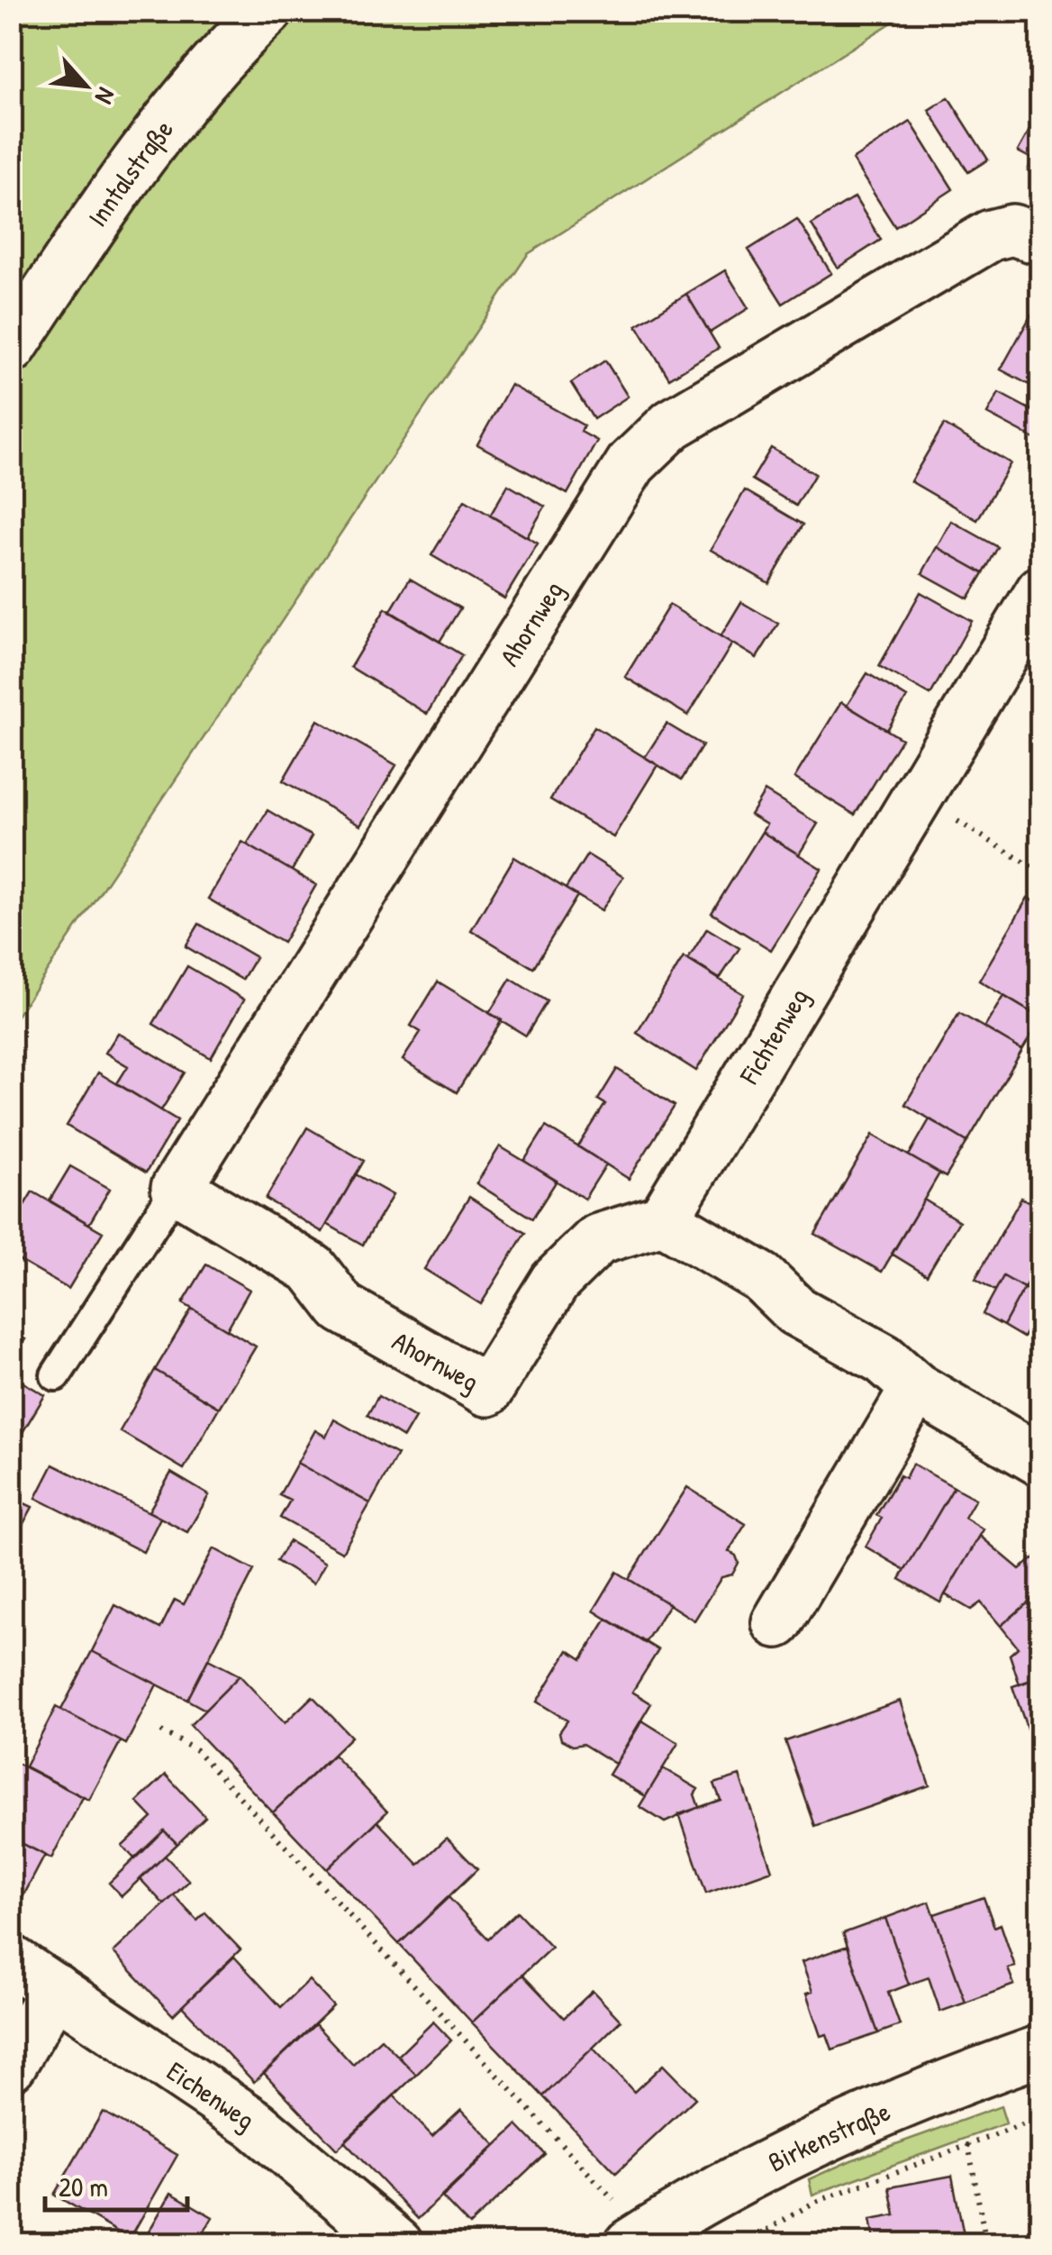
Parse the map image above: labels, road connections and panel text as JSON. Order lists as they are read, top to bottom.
{
  "streets": {
    "street": [
      "Inntalstraße",
      "Ahornweg",
      "Fichtenweg",
      "Eichenweg",
      "Birkenstraße"
    ]
  },
  "crossings": [
    ["Ahornweg", "Fichtenweg"]
  ],
  "scale_bar": "20 m",
  "north": "bottom right"
}
